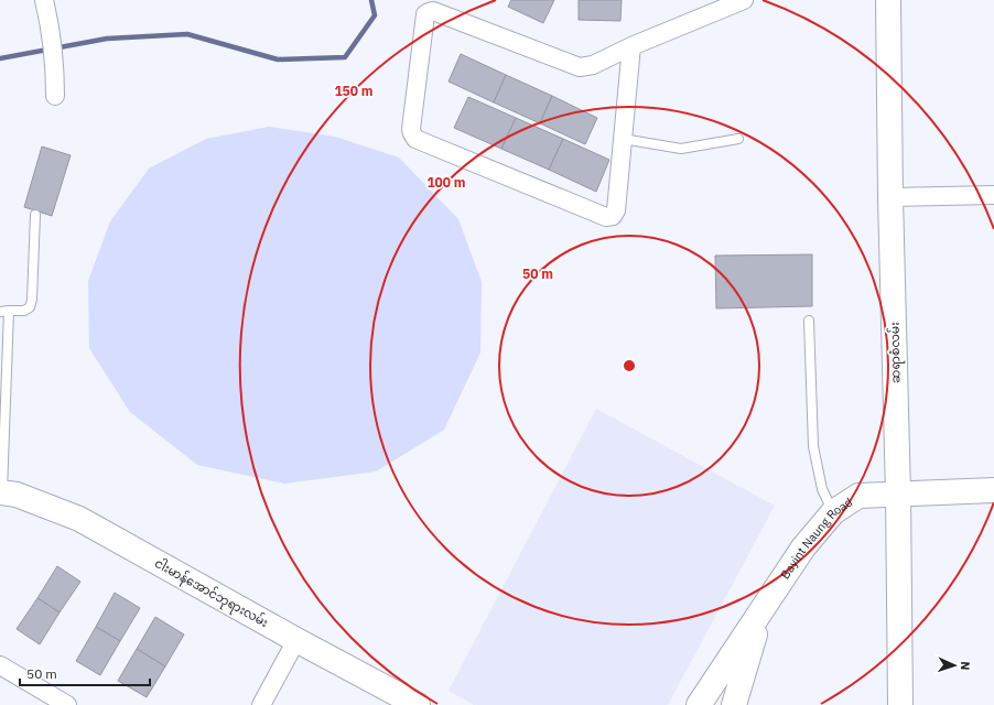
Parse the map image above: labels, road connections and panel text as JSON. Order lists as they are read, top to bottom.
{
  "streets": {
    "main road": ["ဆရာစံလမ်း", "Bayint Naung Road", "ငါးမာန်အောင်ဘုရားလမ်း"]
  },
  "crossings": [
    ["ဆရာစံလမ်း", "Bayint Naung Road"]
  ],
  "scale_bar": "50 m",
  "north": "right",
  "rings": ["150 m", "100 m", "50 m"]
}
